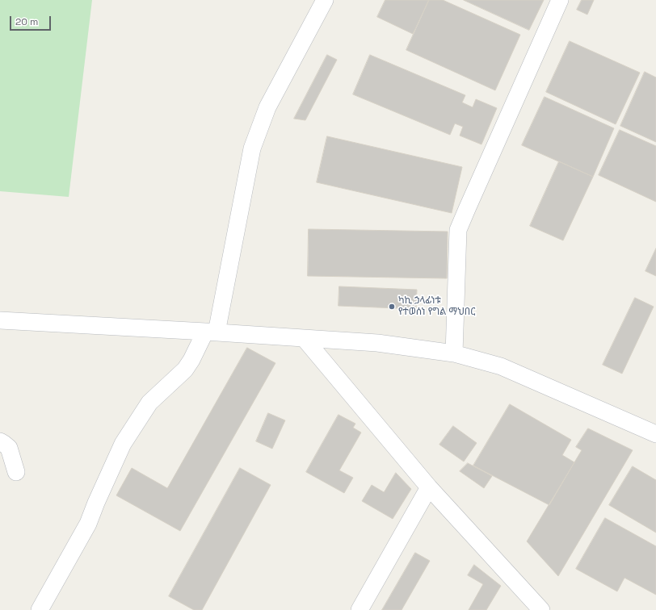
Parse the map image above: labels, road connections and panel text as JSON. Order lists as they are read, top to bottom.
{
  "places": ["ካኪ ኃላፊነቱ የተወሰነ የግል ማህበር"],
  "scale_bar": "20 m"
}
